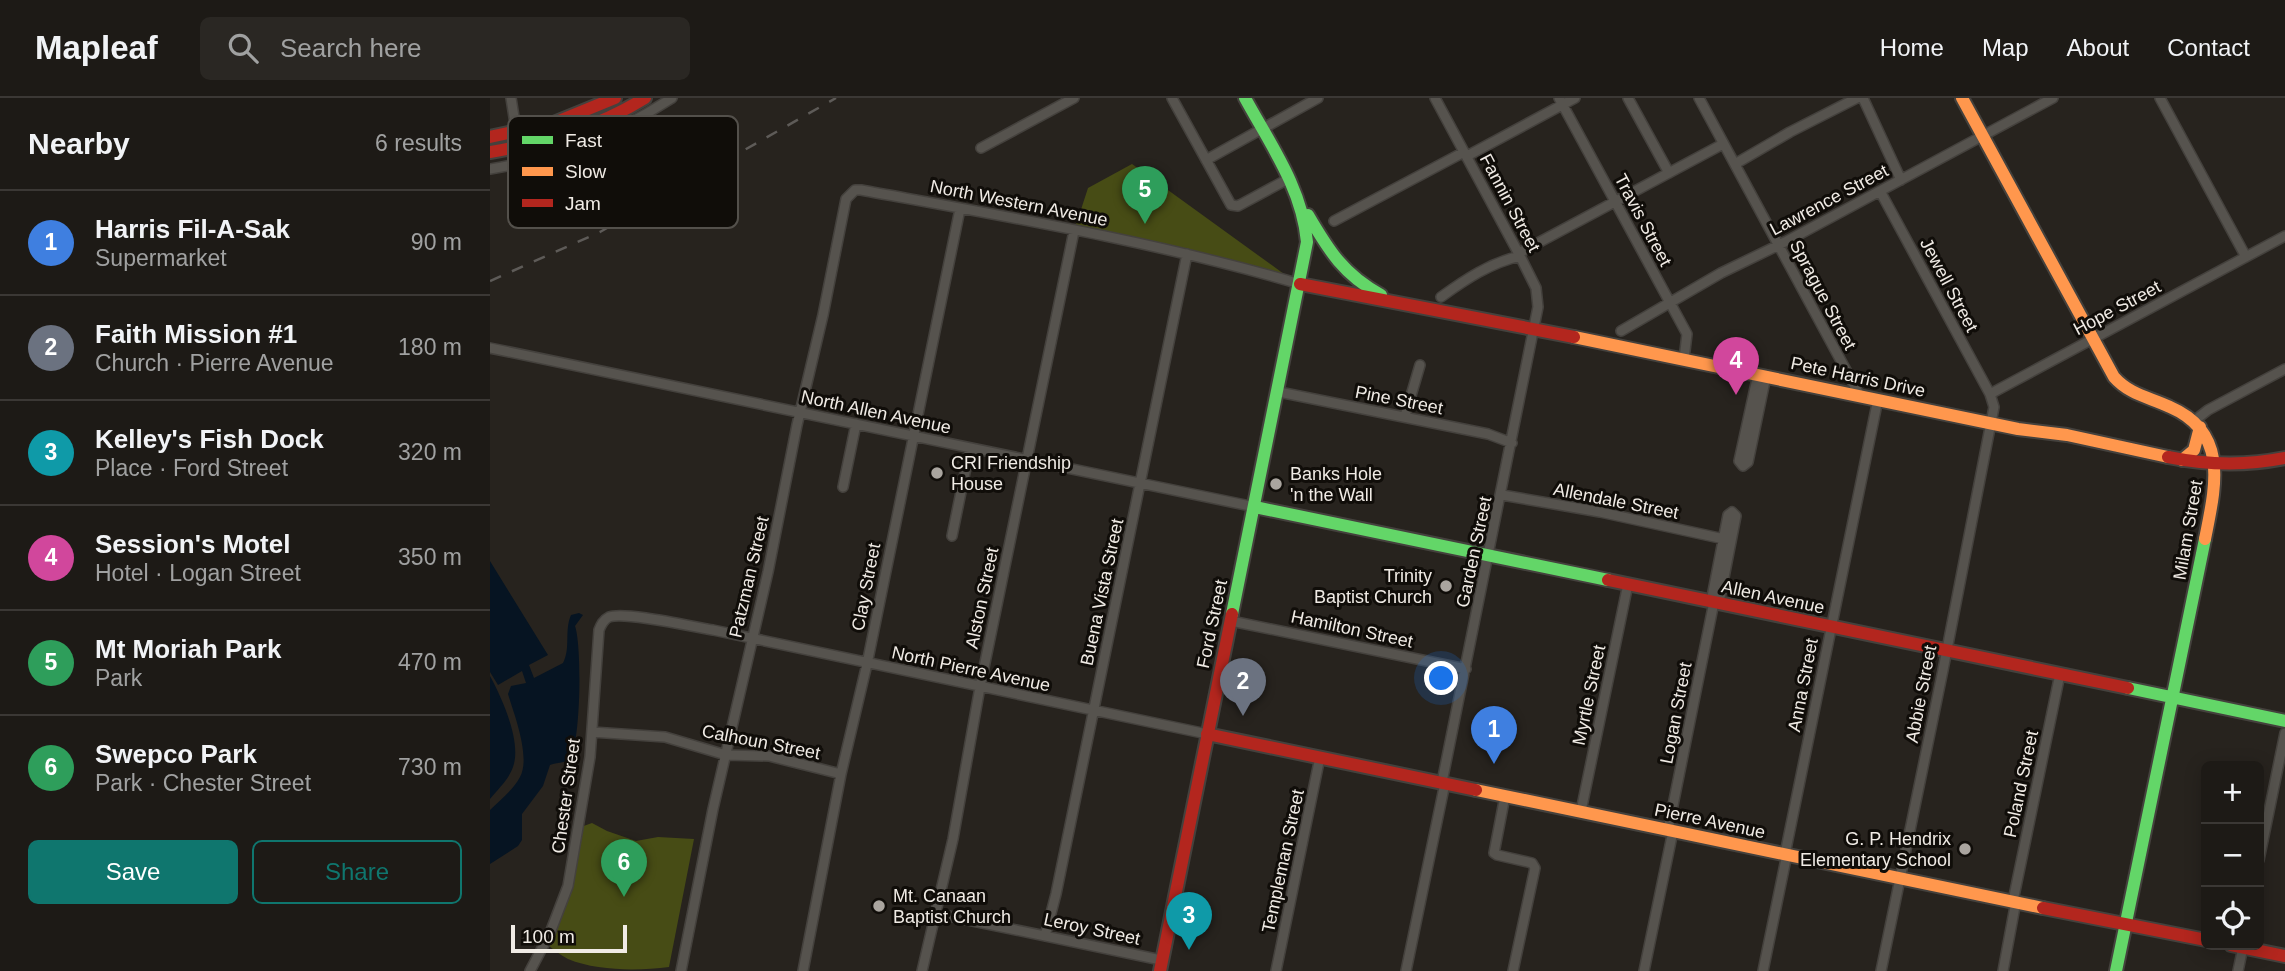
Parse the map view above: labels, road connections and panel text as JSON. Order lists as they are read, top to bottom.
{
  "streets": {
    "main road": [
      "Pete Harris Drive",
      "Milam Street",
      "Allen Avenue",
      "Ford Street",
      "Pierre Avenue"
    ],
    "street": [
      "Lawrence Street",
      "North Western Avenue",
      "Fannin Street",
      "Travis Street",
      "Jewell Street",
      "Sprague Street",
      "Hope Street",
      "Pine Street",
      "North Allen Avenue",
      "Allendale Street",
      "Garden Street",
      "Patzman Street",
      "Clay Street",
      "Buena Vista Street",
      "Alston Street",
      "Hamilton Street",
      "North Pierre Avenue",
      "Anna Street",
      "Abbie Street",
      "Myrtle Street",
      "Logan Street",
      "Calhoun Street",
      "Poland Street",
      "Chester Street",
      "Templeman Street",
      "Leroy Street"
    ]
  },
  "crossings": [
    ["Lawrence Street", "Travis Street"],
    ["Lawrence Street", "Jewell Street"],
    ["Lawrence Street", "Sprague Street"],
    ["North Western Avenue", "Pete Harris Drive"],
    ["North Western Avenue", "Patzman Street"],
    ["North Western Avenue", "Clay Street"],
    ["North Western Avenue", "Buena Vista Street"],
    ["North Western Avenue", "Alston Street"],
    ["North Western Avenue", "Ford Street"],
    ["Fannin Street", "Pete Harris Drive"],
    ["Fannin Street", "Garden Street"],
    ["Travis Street", "Pete Harris Drive"],
    ["Jewell Street", "Hope Street"],
    ["Sprague Street", "Pete Harris Drive"],
    ["Pete Harris Drive", "Milam Street"],
    ["Pete Harris Drive", "Garden Street"],
    ["Pete Harris Drive", "Ford Street"],
    ["Pete Harris Drive", "Anna Street"],
    ["Pete Harris Drive", "Abbie Street"],
    ["Pine Street", "Garden Street"],
    ["Pine Street", "Ford Street"],
    ["North Allen Avenue", "Patzman Street"],
    ["North Allen Avenue", "Clay Street"],
    ["North Allen Avenue", "Buena Vista Street"],
    ["North Allen Avenue", "Allen Avenue"],
    ["North Allen Avenue", "Alston Street"],
    ["North Allen Avenue", "Ford Street"],
    ["Allendale Street", "Garden Street"],
    ["Allendale Street", "Logan Street"],
    ["Milam Street", "Allen Avenue"],
    ["Milam Street", "Pierre Avenue"],
    ["Garden Street", "Allen Avenue"],
    ["Garden Street", "Hamilton Street"],
    ["Garden Street", "Pierre Avenue"],
    ["Patzman Street", "North Pierre Avenue"],
    ["Patzman Street", "Calhoun Street"],
    ["Clay Street", "North Pierre Avenue"],
    ["Clay Street", "Calhoun Street"],
    ["Buena Vista Street", "North Pierre Avenue"],
    ["Buena Vista Street", "Leroy Street"],
    ["Allen Avenue", "Ford Street"],
    ["Allen Avenue", "Anna Street"],
    ["Allen Avenue", "Abbie Street"],
    ["Allen Avenue", "Myrtle Street"],
    ["Allen Avenue", "Logan Street"],
    ["Allen Avenue", "Poland Street"],
    ["Alston Street", "North Pierre Avenue"],
    ["Alston Street", "Leroy Street"],
    ["Ford Street", "Hamilton Street"],
    ["Ford Street", "North Pierre Avenue"],
    ["Ford Street", "Pierre Avenue"],
    ["Ford Street", "Leroy Street"],
    ["North Pierre Avenue", "Chester Street"],
    ["North Pierre Avenue", "Pierre Avenue"],
    ["Anna Street", "Pierre Avenue"],
    ["Abbie Street", "Pierre Avenue"],
    ["Myrtle Street", "Pierre Avenue"],
    ["Logan Street", "Pierre Avenue"],
    ["Calhoun Street", "Chester Street"],
    ["Poland Street", "Pierre Avenue"],
    ["Pierre Avenue", "Templeman Street"]
  ],
  "places": [
    "CRI Friendship House",
    "Banks Hole 'n the Wall",
    "Trinity Baptist Church",
    "G. P. Hendrix Elementary School",
    "Mt. Canaan Baptist Church"
  ],
  "legend": ["Fast", "Slow", "Jam"],
  "scale_bar": "100 m",
  "page": {
    "header": "Mapleaf",
    "search": "Search here",
    "nav": [
      "Home",
      "Map",
      "About",
      "Contact"
    ],
    "heading": ["Nearby", "6 results"],
    "pins": [
      "5",
      "4",
      "2",
      "1",
      "6",
      "3"
    ],
    "list": [
      {
        "mark": "1",
        "name": "Harris Fil-A-Sak",
        "note": "Supermarket",
        "value": "90 m"
      },
      {
        "mark": "2",
        "name": "Faith Mission #1",
        "note": "Church · Pierre Avenue",
        "value": "180 m"
      },
      {
        "mark": "3",
        "name": "Kelley's Fish Dock",
        "note": "Place · Ford Street",
        "value": "320 m"
      },
      {
        "mark": "4",
        "name": "Session's Motel",
        "note": "Hotel · Logan Street",
        "value": "350 m"
      },
      {
        "mark": "5",
        "name": "Mt Moriah Park",
        "note": "Park",
        "value": "470 m"
      },
      {
        "mark": "6",
        "name": "Swepco Park",
        "note": "Park · Chester Street",
        "value": "730 m"
      }
    ],
    "map_buttons": ["+", "−"],
    "buttons": ["Save", "Share"],
    "scale": "100 m"
  }
}
